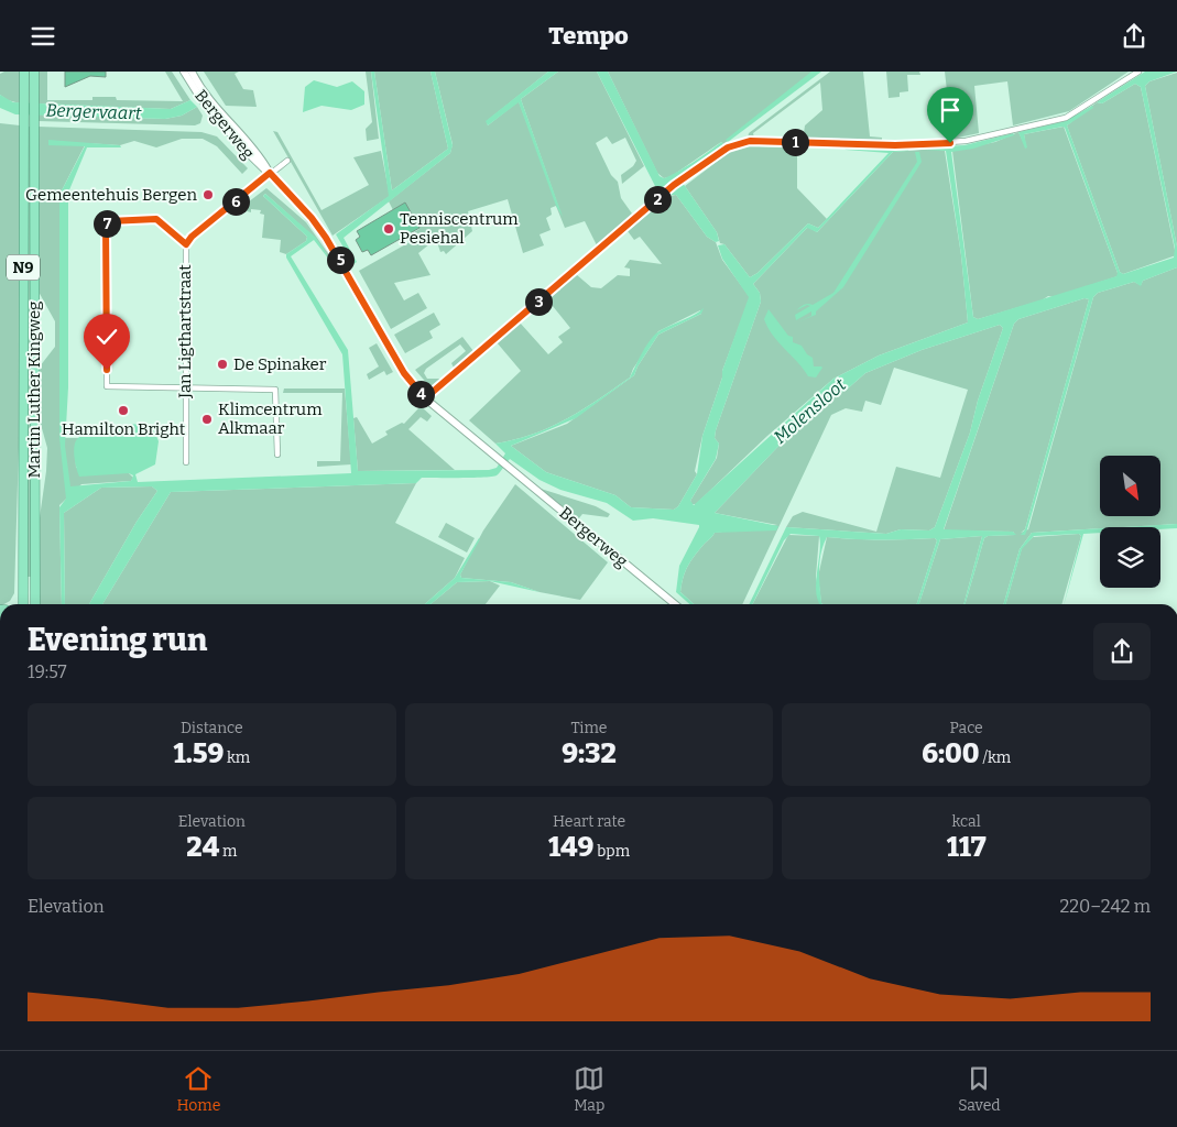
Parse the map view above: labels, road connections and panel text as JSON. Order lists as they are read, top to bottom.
{
  "streets": {
    "highway": ["N9", "Martin Luther Kingweg"],
    "main road": ["Bergerweg"],
    "street": ["Jan Ligthartstraat"]
  },
  "crossings": [
    ["Bergerweg", "Jan Ligthartstraat"],
    ["N9", "Martin Luther Kingweg"]
  ],
  "water": ["Bergervaart", "Molensloot"],
  "places": [
    "Gemeentehuis Bergen",
    "Tenniscentrum Pesiehal",
    "De Spinaker",
    "Hamilton Bright",
    "Klimcentrum Alkmaar"
  ],
  "north": "bottom right",
  "page": {
    "header": "Tempo",
    "pins": [
      "1",
      "2",
      "6",
      "7",
      "5",
      "3",
      "4"
    ],
    "heading": ["Evening run", "19:57"],
    "stats": [
      ["Distance", "1.59 km"],
      ["Time", "9:32"],
      ["Pace", "6:00 /km"],
      ["Elevation", "24 m"],
      ["Heart rate", "149 bpm"],
      ["kcal", "117"]
    ],
    "chart": ["Elevation", "220–242 m"],
    "tabs": ["Home", "Map", "Saved"]
  }
}
